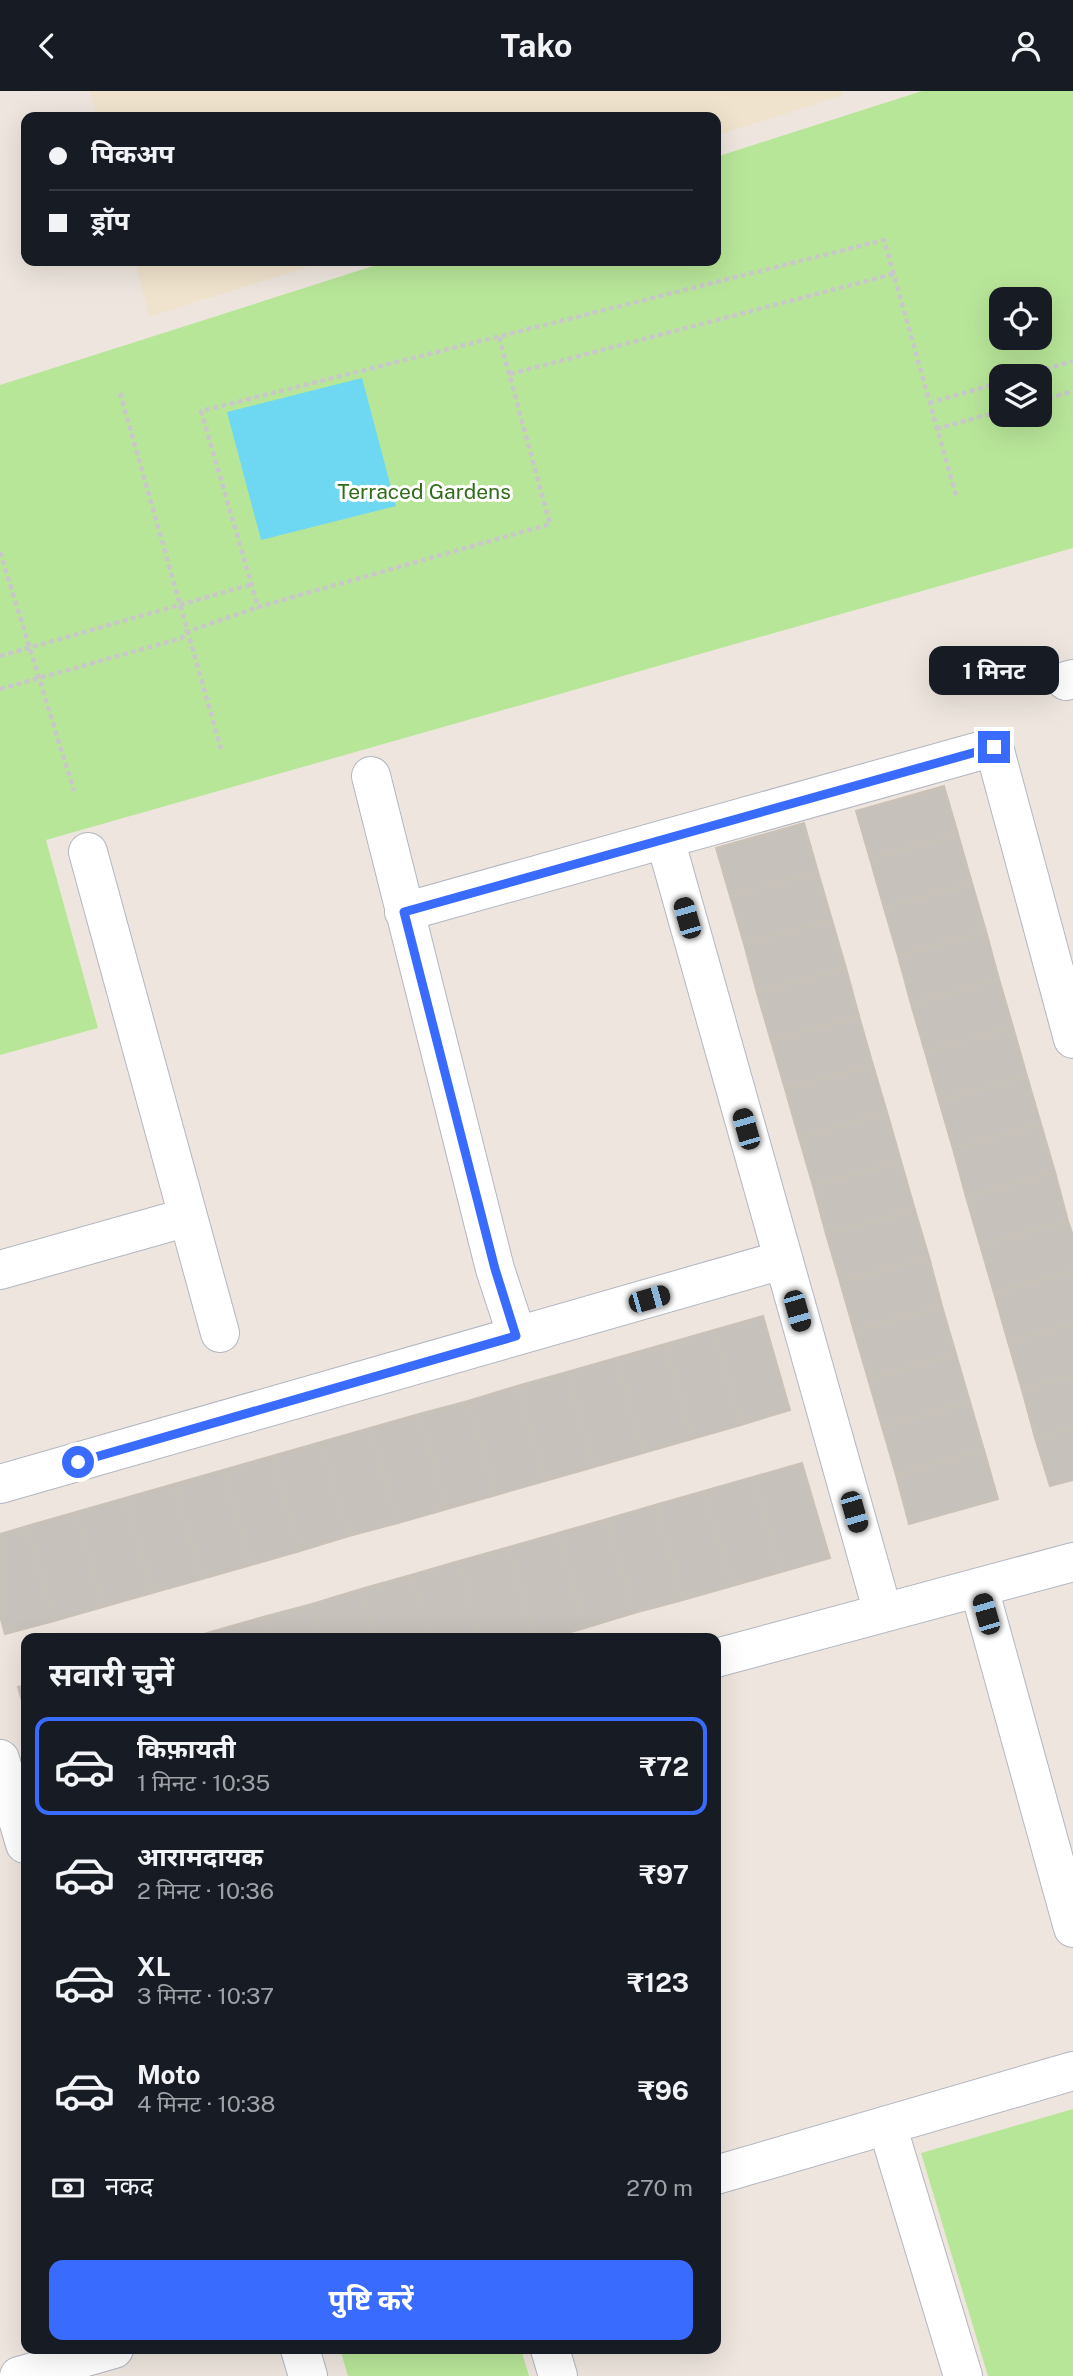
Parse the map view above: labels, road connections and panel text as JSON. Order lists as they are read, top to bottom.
{
  "parks": ["Terraced Gardens"],
  "page": {
    "header": "Tako",
    "banner": ["पिकअप", "ड्रॉप"],
    "bubble": "1 मिनट",
    "heading": "सवारी चुनें",
    "list": [
      {
        "name": "किफ़ायती",
        "note": "1 मिनट · 10:35",
        "value": "₹72"
      },
      {
        "name": "आरामदायक",
        "note": "2 मिनट · 10:36",
        "value": "₹97"
      },
      {
        "name": "XL",
        "note": "3 मिनट · 10:37",
        "value": "₹123"
      },
      {
        "name": "Moto",
        "note": "4 मिनट · 10:38",
        "value": "₹96"
      }
    ],
    "pay": ["नकद", "270 m"],
    "buttons": "पुष्टि करें"
  }
}
